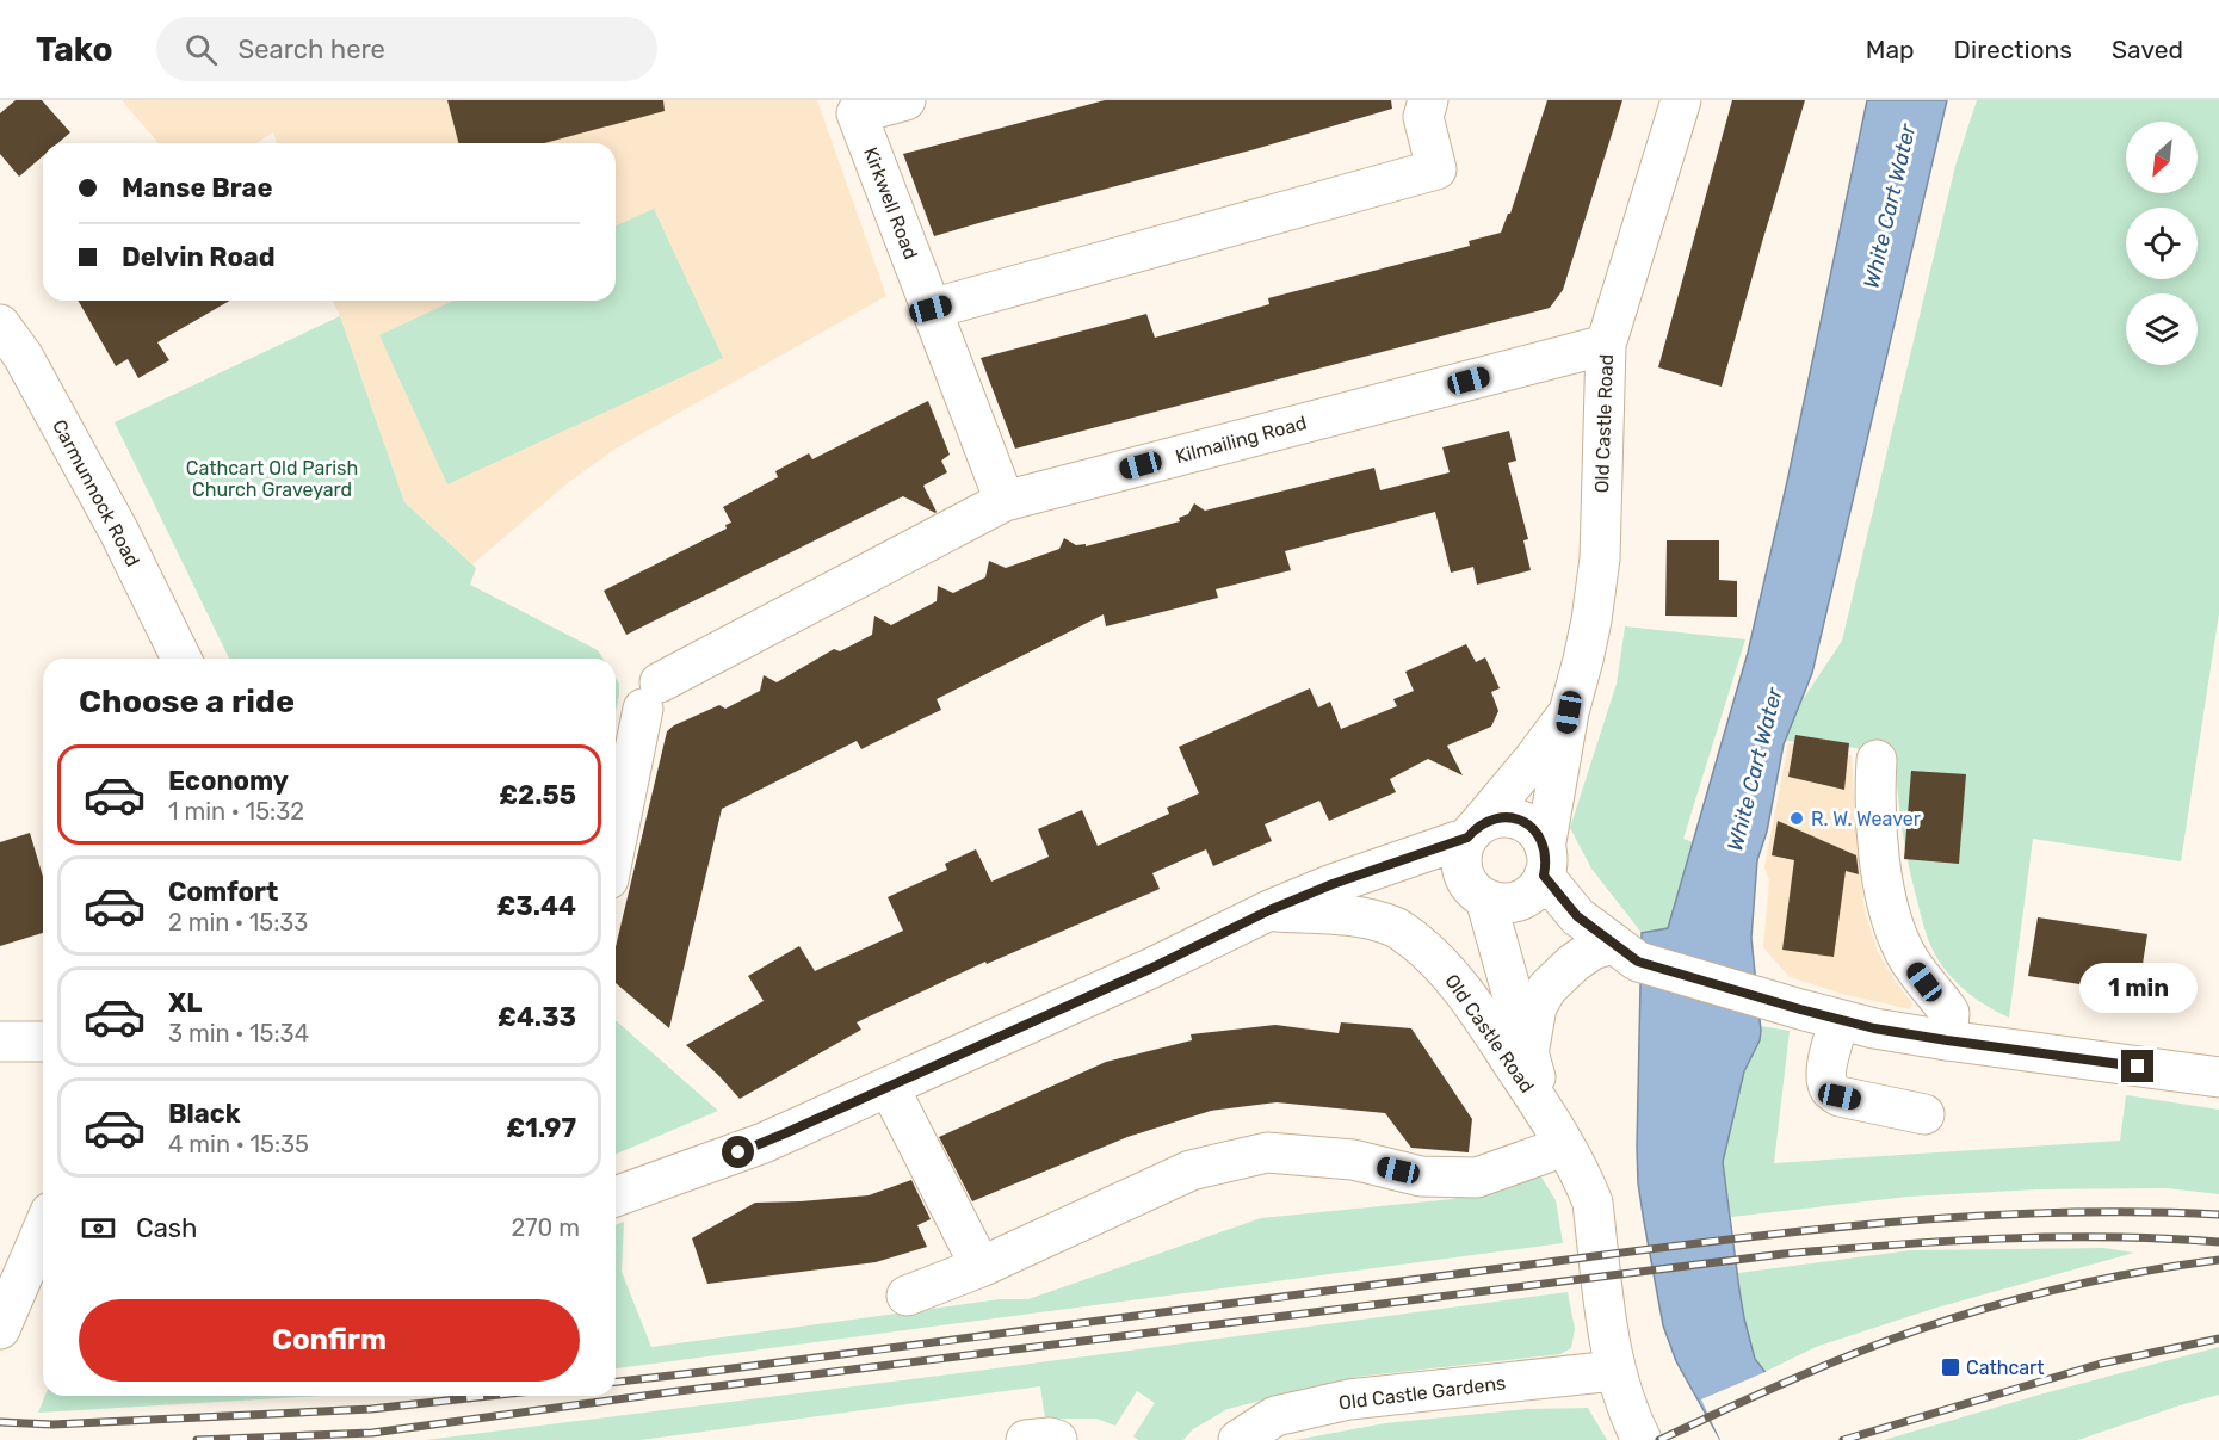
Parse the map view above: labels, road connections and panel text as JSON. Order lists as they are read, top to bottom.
{
  "streets": {
    "street": [
      "Kirkwell Road",
      "Old Castle Road",
      "Kilmailing Road",
      "Carmunnock Road",
      "Old Castle Gardens"
    ]
  },
  "crossings": [
    ["Kirkwell Road", "Kilmailing Road"],
    ["Old Castle Road", "Kilmailing Road"],
    ["Old Castle Road", "Old Castle Gardens"]
  ],
  "water": ["White Cart Water"],
  "parks": ["Cathcart Old Parish Church Graveyard"],
  "places": {
    "other": ["R. W. Weaver"],
    "transit": ["Cathcart"]
  },
  "north": "bottom left",
  "page": {
    "header": "Tako",
    "search": "Search here",
    "nav": ["Map", "Directions", "Saved"],
    "banner": ["Manse Brae", "Delvin Road"],
    "heading": "Choose a ride",
    "list": [
      {
        "name": "Economy",
        "note": "1 min · 15:32",
        "value": "£2.55"
      },
      {
        "name": "Comfort",
        "note": "2 min · 15:33",
        "value": "£3.44"
      },
      {
        "name": "XL",
        "note": "3 min · 15:34",
        "value": "£4.33"
      },
      {
        "name": "Black",
        "note": "4 min · 15:35",
        "value": "£1.97"
      }
    ],
    "bubble": "1 min",
    "pay": ["Cash", "270 m"],
    "buttons": "Confirm"
  }
}
